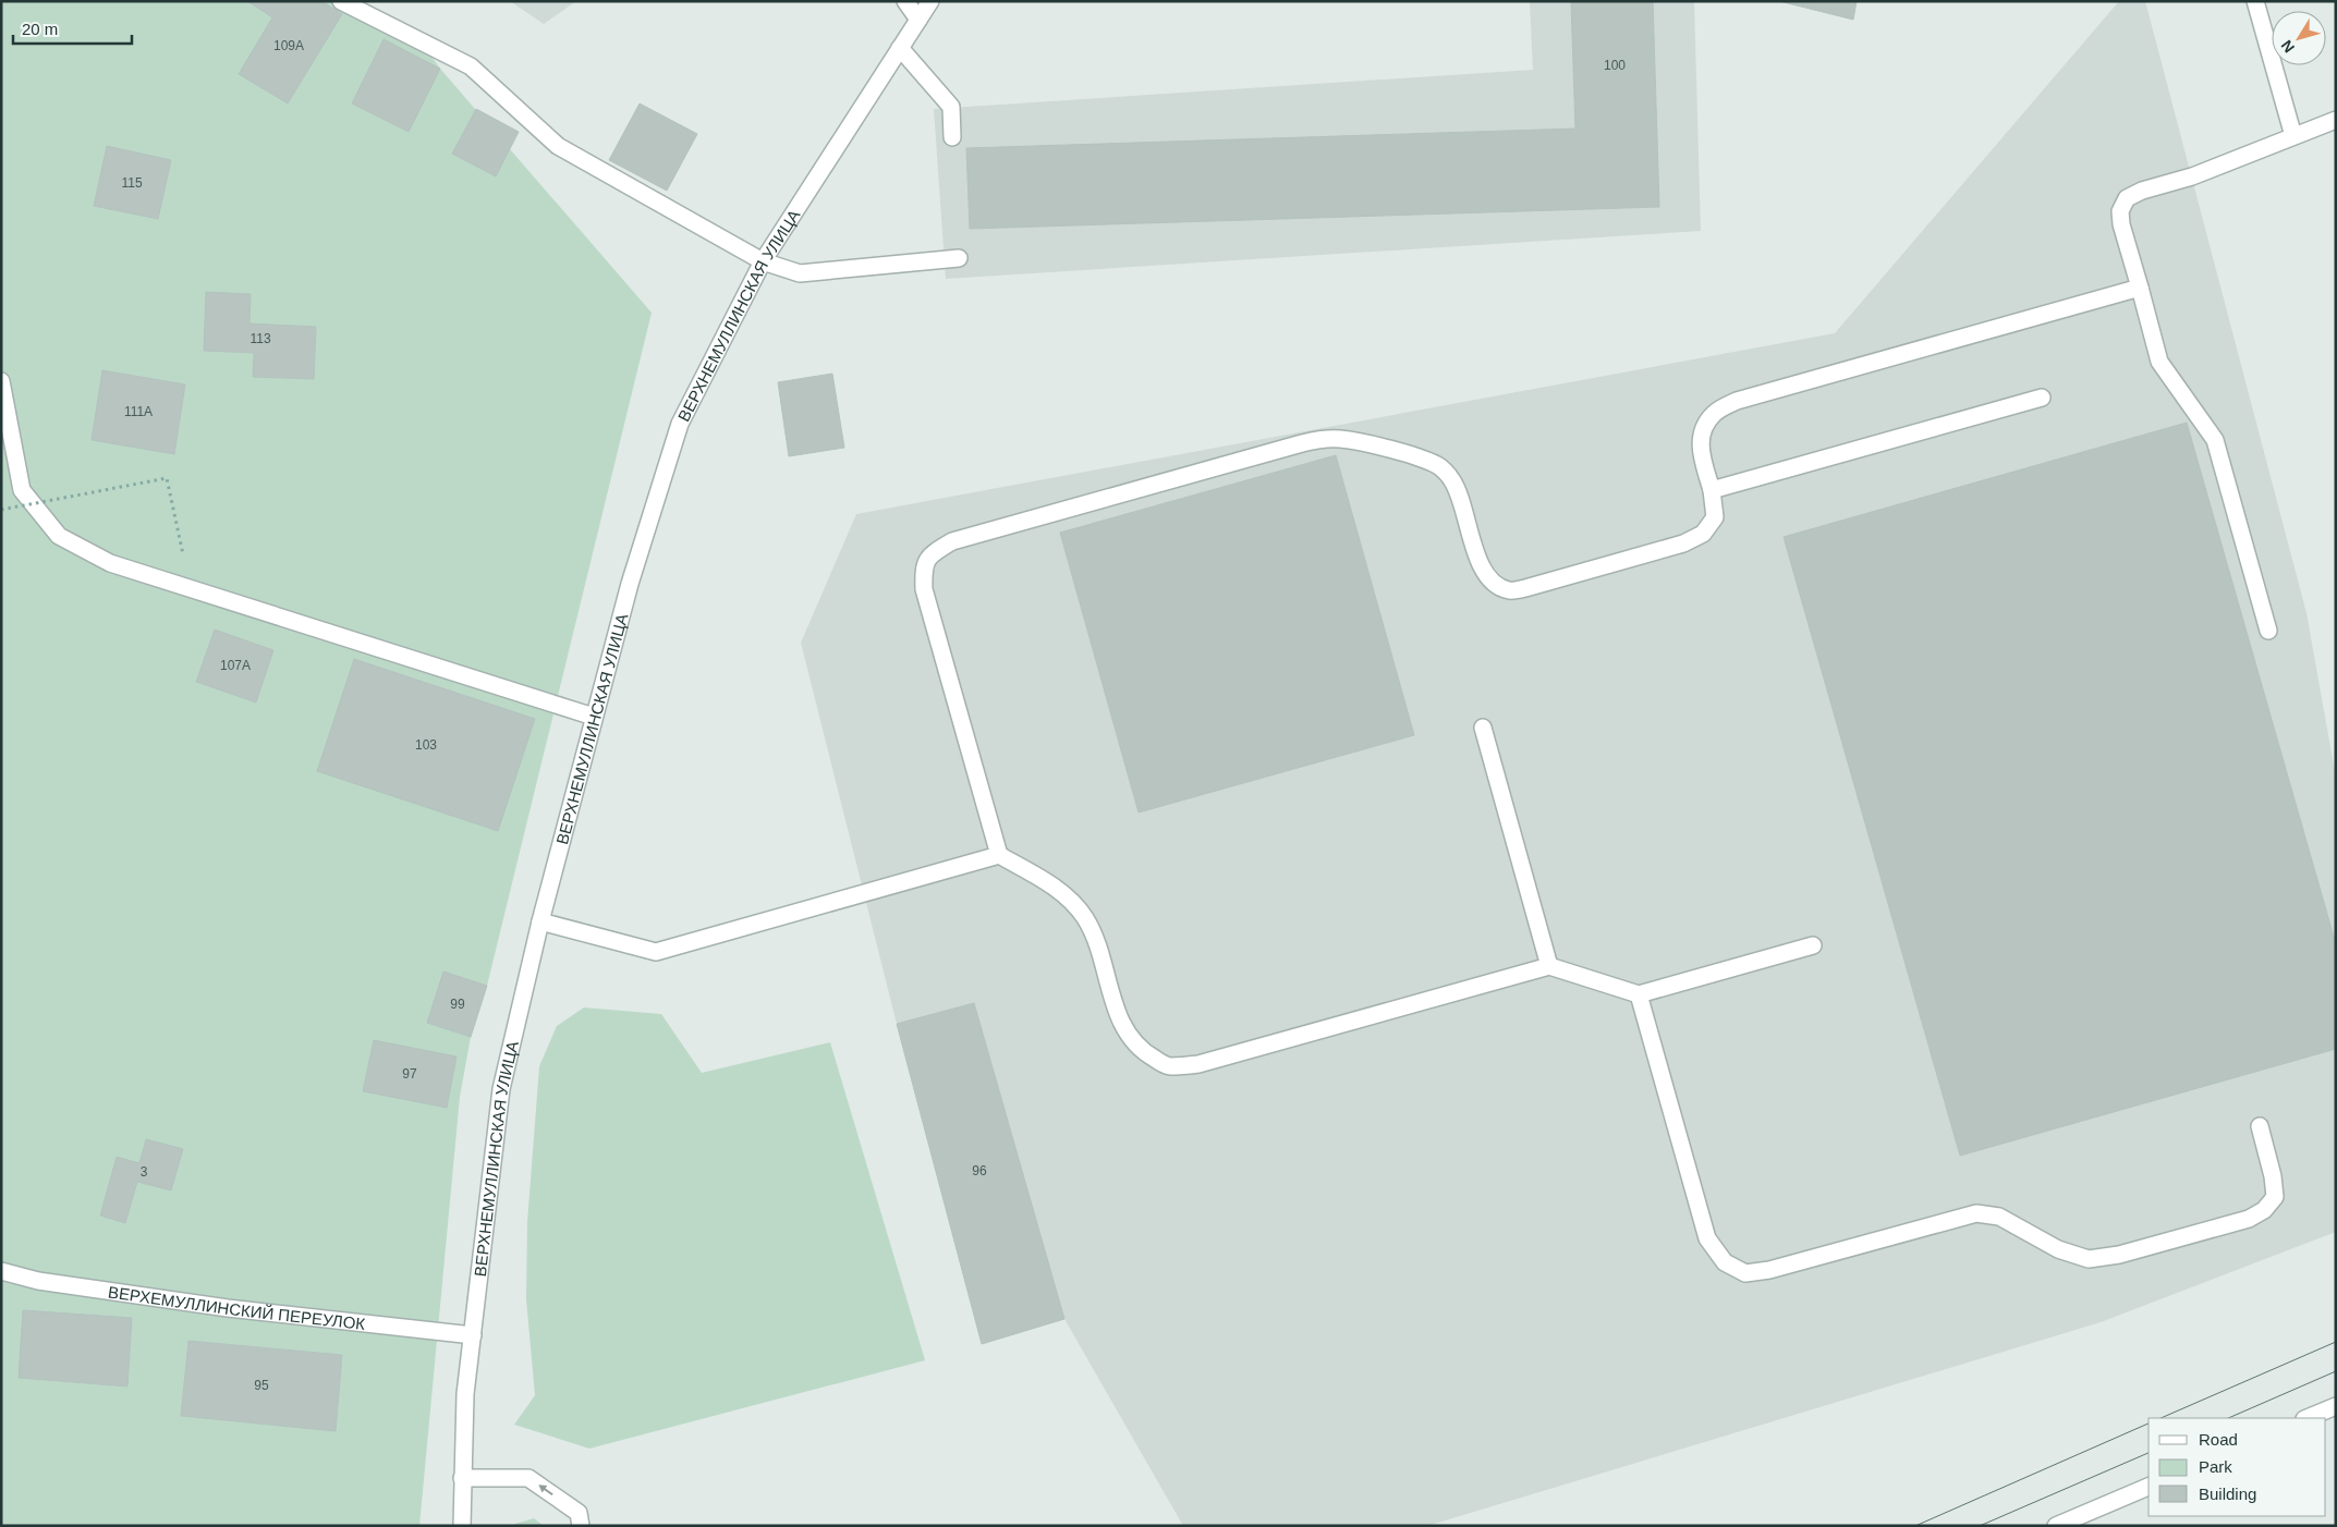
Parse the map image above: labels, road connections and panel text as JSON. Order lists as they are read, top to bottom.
{
  "streets": {
    "street": ["ВЕРХНЕМУЛЛИНСКАЯ УЛИЦА", "ВЕРХЕМУЛЛИНСКИЙ ПЕРЕУЛОК"]
  },
  "crossings": [
    ["ВЕРХНЕМУЛЛИНСКАЯ УЛИЦА", "ВЕРХЕМУЛЛИНСКИЙ ПЕРЕУЛОК"]
  ],
  "house_numbers": [
    "109А",
    "100",
    "115",
    "113",
    "111А",
    "107А",
    "103",
    "99",
    "97",
    "96",
    "3",
    "95"
  ],
  "legend": ["Road", "Park", "Building"],
  "scale_bar": "20 m",
  "north": "bottom left"
}
